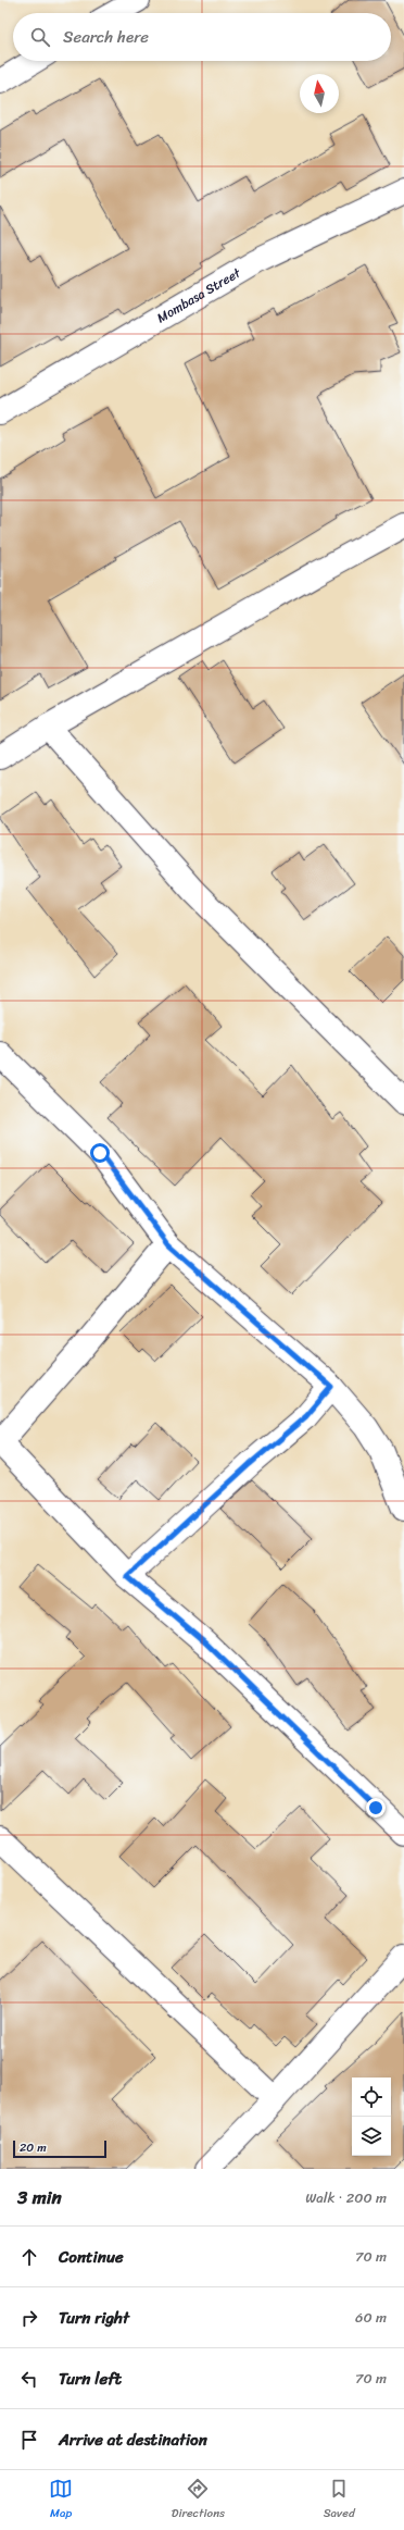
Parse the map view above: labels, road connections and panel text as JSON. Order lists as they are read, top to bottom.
{
  "streets": {
    "street": ["Mombasa Street"]
  },
  "scale_bar": "20 m",
  "north": "top",
  "page": {
    "search": "Search here",
    "scale": "20 m",
    "heading": ["3 min", "Walk · 200 m"],
    "list": [
      ["Continue", "70 m"],
      ["Turn right", "60 m"],
      ["Turn left", "70 m"],
      "Arrive at destination"
    ],
    "nav": ["Map", "Directions", "Saved"]
  }
}
